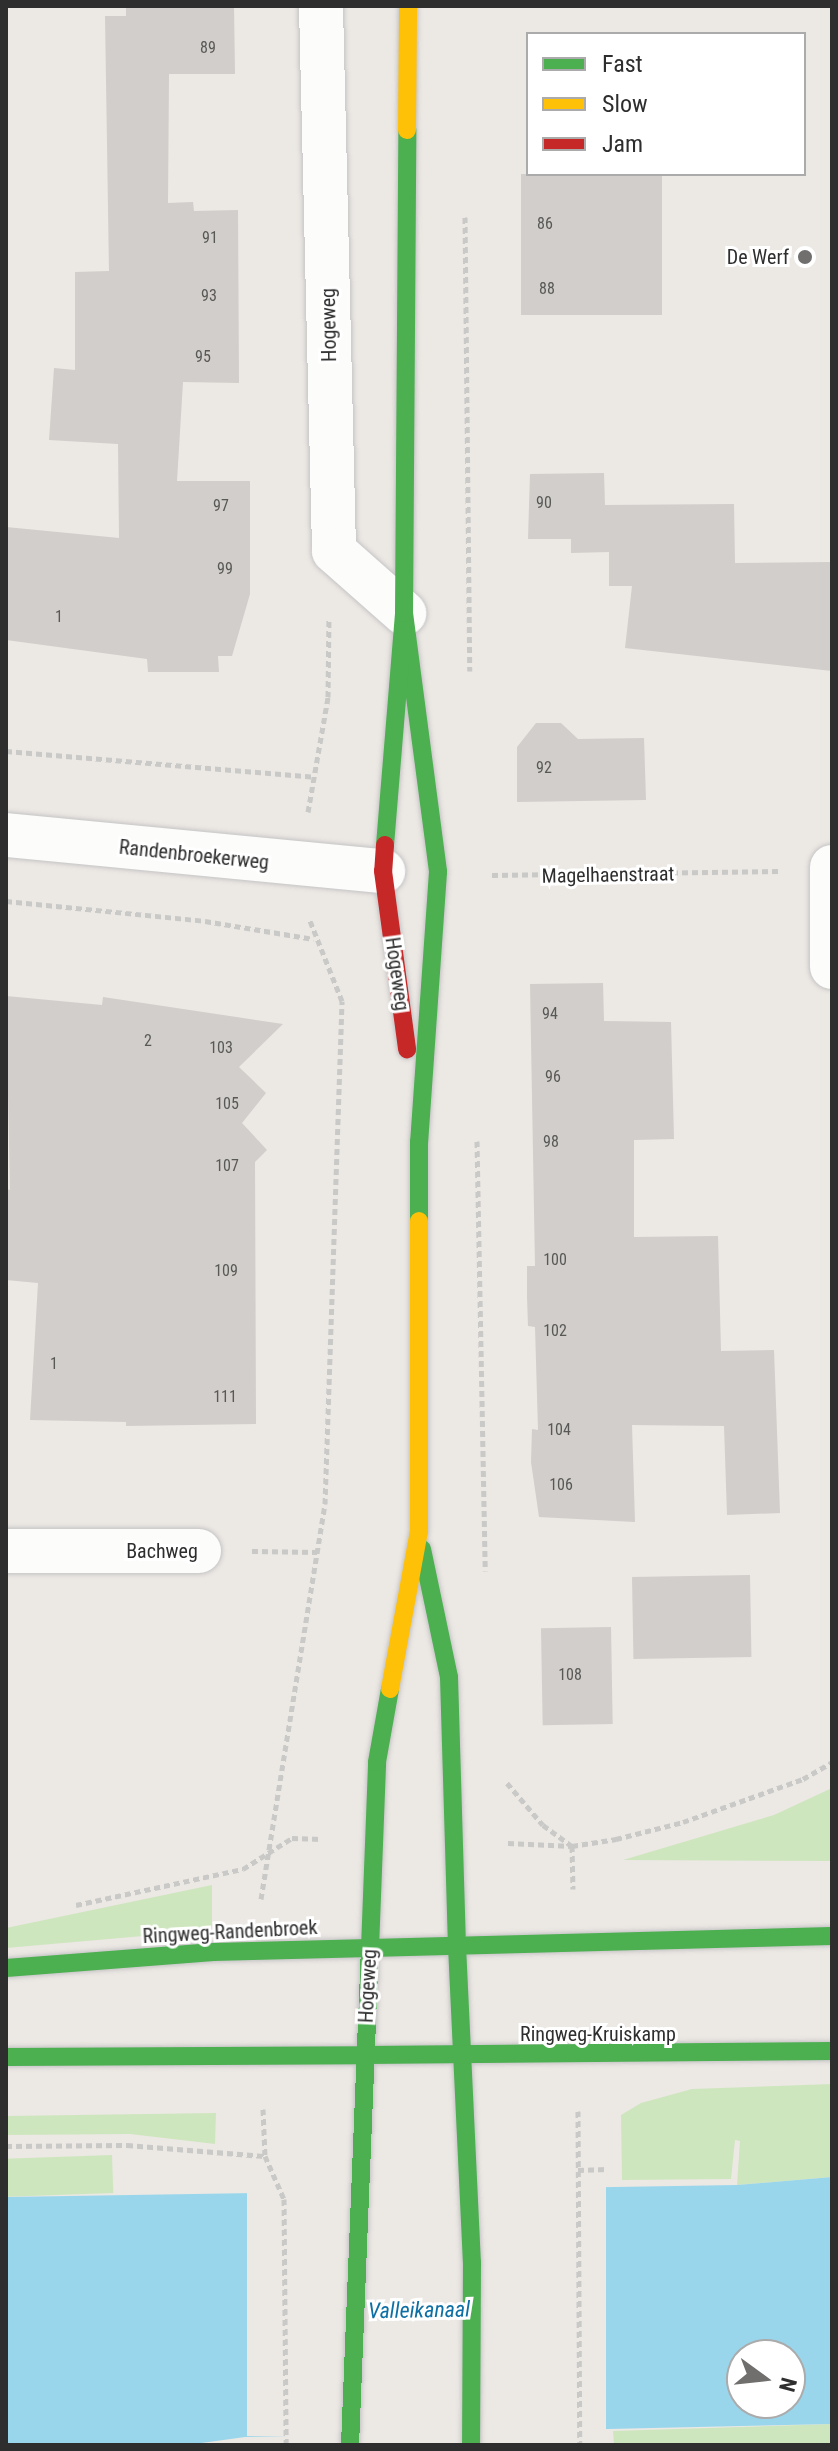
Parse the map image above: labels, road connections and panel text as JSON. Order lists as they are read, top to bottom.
{
  "streets": {
    "main road": ["Hogeweg", "Ringweg-Randenbroek", "Ringweg-Kruiskamp"],
    "street": ["Randenbroekerweg", "Bachweg"],
    "path": ["Magelhaenstraat"]
  },
  "crossings": [
    ["Hogeweg", "Randenbroekerweg"],
    ["Hogeweg", "Magelhaenstraat"],
    ["Hogeweg", "Ringweg-Randenbroek"],
    ["Hogeweg", "Ringweg-Kruiskamp"]
  ],
  "water": ["Valleikanaal"],
  "places": ["De Werf"],
  "house_numbers": [
    "89",
    "86",
    "91",
    "88",
    "93",
    "95",
    "90",
    "97",
    "99",
    "1",
    "92",
    "94",
    "2",
    "103",
    "96",
    "105",
    "98",
    "107",
    "100",
    "109",
    "102",
    "1",
    "111",
    "104",
    "106",
    "108"
  ],
  "legend": ["Fast", "Slow", "Jam"],
  "north": "right"
}
